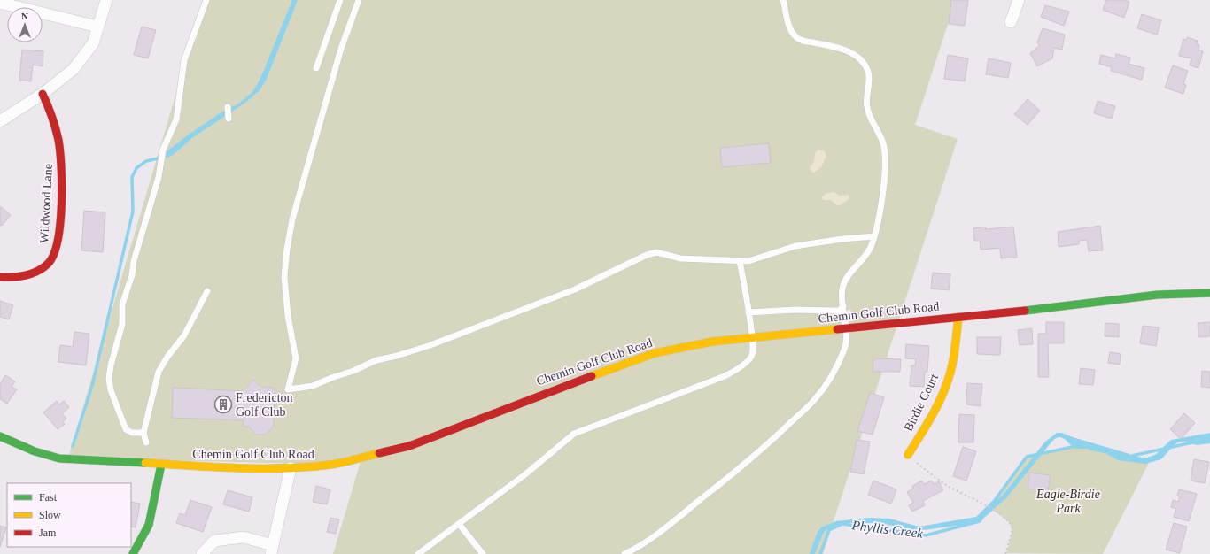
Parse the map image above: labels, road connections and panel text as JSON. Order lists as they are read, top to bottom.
{
  "streets": {
    "street": ["Wildwood Lane", "Chemin Golf Club Road", "Birdie Court"]
  },
  "crossings": [
    ["Chemin Golf Club Road", "Birdie Court"]
  ],
  "water": ["Phyllis Creek"],
  "parks": ["Eagle-Birdie Park"],
  "places": {
    "building": ["Fredericton Golf Club"]
  },
  "legend": ["Fast", "Slow", "Jam"],
  "north": "top"
}
